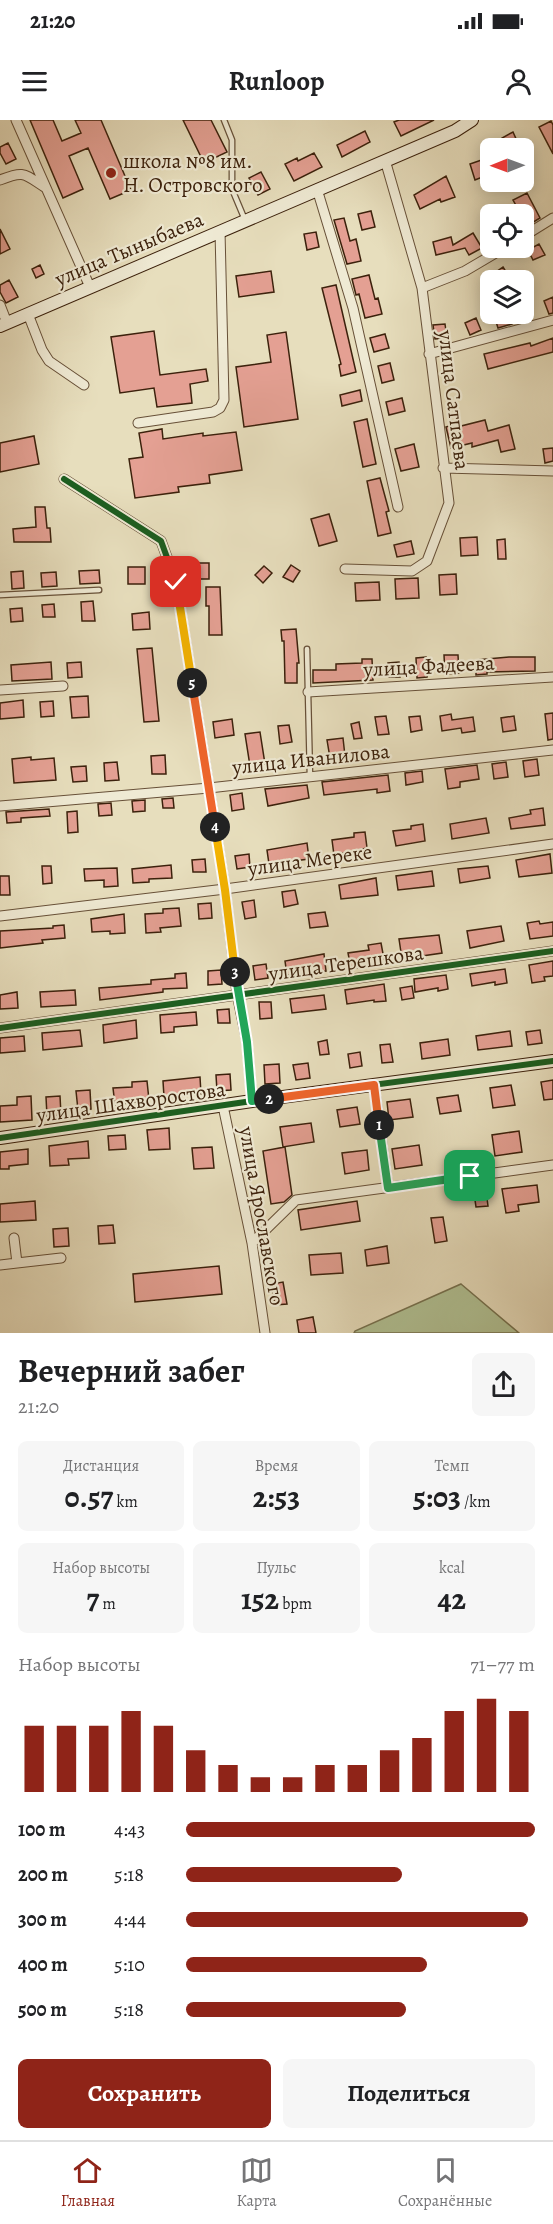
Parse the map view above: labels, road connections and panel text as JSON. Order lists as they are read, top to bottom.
{
  "streets": {
    "street": [
      "улица Тыныбаева",
      "улица Сатпаева",
      "улица Фадеева",
      "улица Иванилова",
      "улица Мереке",
      "улица Терешкова",
      "улица Шахворостова",
      "улица Ярославского"
    ]
  },
  "crossings": [
    ["улица Тыныбаева", "улица Сатпаева"],
    ["улица Иванилова", "улица Ярославского"],
    ["улица Мереке", "улица Ярославского"],
    ["улица Терешкова", "улица Ярославского"],
    ["улица Шахворостова", "улица Ярославского"]
  ],
  "places": ["школа №8 им. Н. Островского"],
  "north": "left",
  "page": {
    "status": "21:20",
    "header": "Runloop",
    "pins": [
      "5",
      "4",
      "3",
      "2",
      "1"
    ],
    "heading": ["Вечерний забег", "21:20"],
    "stats": [
      ["Дистанция", "0.57 km"],
      ["Время", "2:53"],
      ["Темп", "5:03 /km"],
      ["Набор высоты", "7 m"],
      ["Пульс", "152 bpm"],
      ["kcal", "42"]
    ],
    "chart": ["Набор высоты", "71–77 m"],
    "list": [
      {
        "name": "100 m",
        "note": "4:43"
      },
      {
        "name": "200 m",
        "note": "5:18"
      },
      {
        "name": "300 m",
        "note": "4:44"
      },
      {
        "name": "400 m",
        "note": "5:10"
      },
      {
        "name": "500 m",
        "note": "5:18"
      }
    ],
    "buttons": ["Сохранить", "Поделиться"],
    "tabs": ["Главная", "Карта", "Сохранённые"]
  }
}
